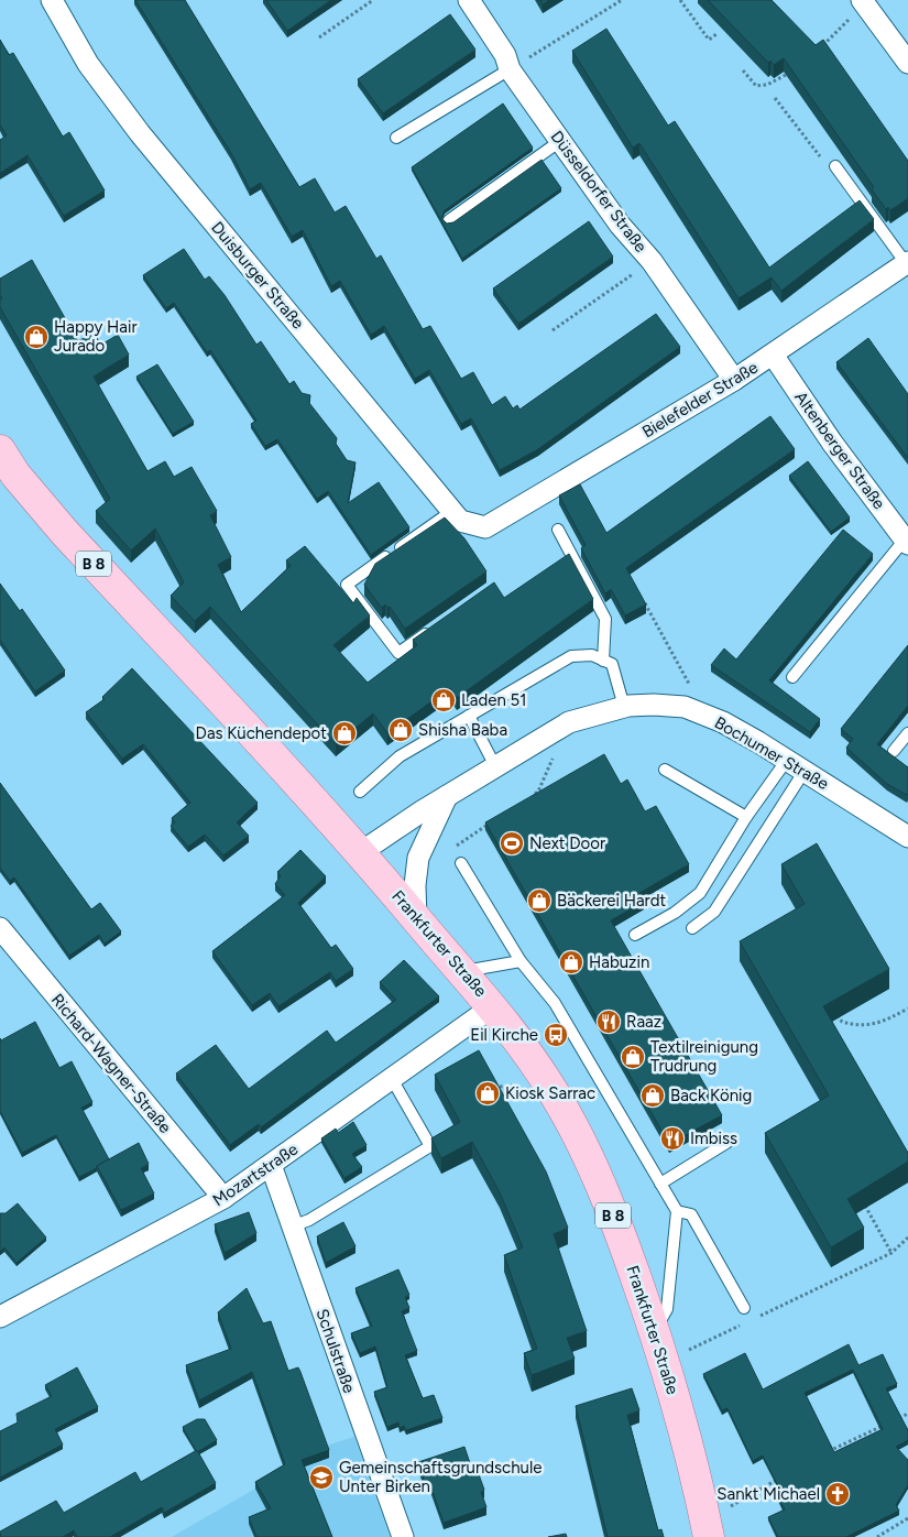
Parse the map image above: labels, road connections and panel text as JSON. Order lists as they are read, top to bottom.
{
  "streets": {
    "main road": ["B 8", "Frankfurter Straße"],
    "street": [
      "Düsseldorfer Straße",
      "Duisburger Straße",
      "Bielefelder Straße",
      "Altenberger Straße",
      "Bochumer Straße",
      "Richard-Wagner-Straße",
      "Mozartstraße",
      "Schulstraße"
    ]
  },
  "crossings": [
    ["Düsseldorfer Straße", "Bielefelder Straße"],
    ["Duisburger Straße", "Bielefelder Straße"],
    ["Bielefelder Straße", "Altenberger Straße"],
    ["Bochumer Straße", "Frankfurter Straße"],
    ["Frankfurter Straße", "Mozartstraße"],
    ["Richard-Wagner-Straße", "Mozartstraße"],
    ["Mozartstraße", "Schulstraße"]
  ],
  "places": {
    "shop": [
      "Happy Hair Jurado",
      "Laden 51",
      "Shisha Baba",
      "Das Küchendepot",
      "Bäckerei Hardt",
      "Habuzin",
      "Textilreinigung Trudrung",
      "Kiosk Sarrac",
      "Back König"
    ],
    "sports": ["Next Door"],
    "restaurant": ["Raaz", "Imbiss"],
    "bus stop": ["Eil Kirche"],
    "school or university": ["Gemeinschaftsgrundschule Unter Birken"],
    "church": ["Sankt Michael"]
  }
}
